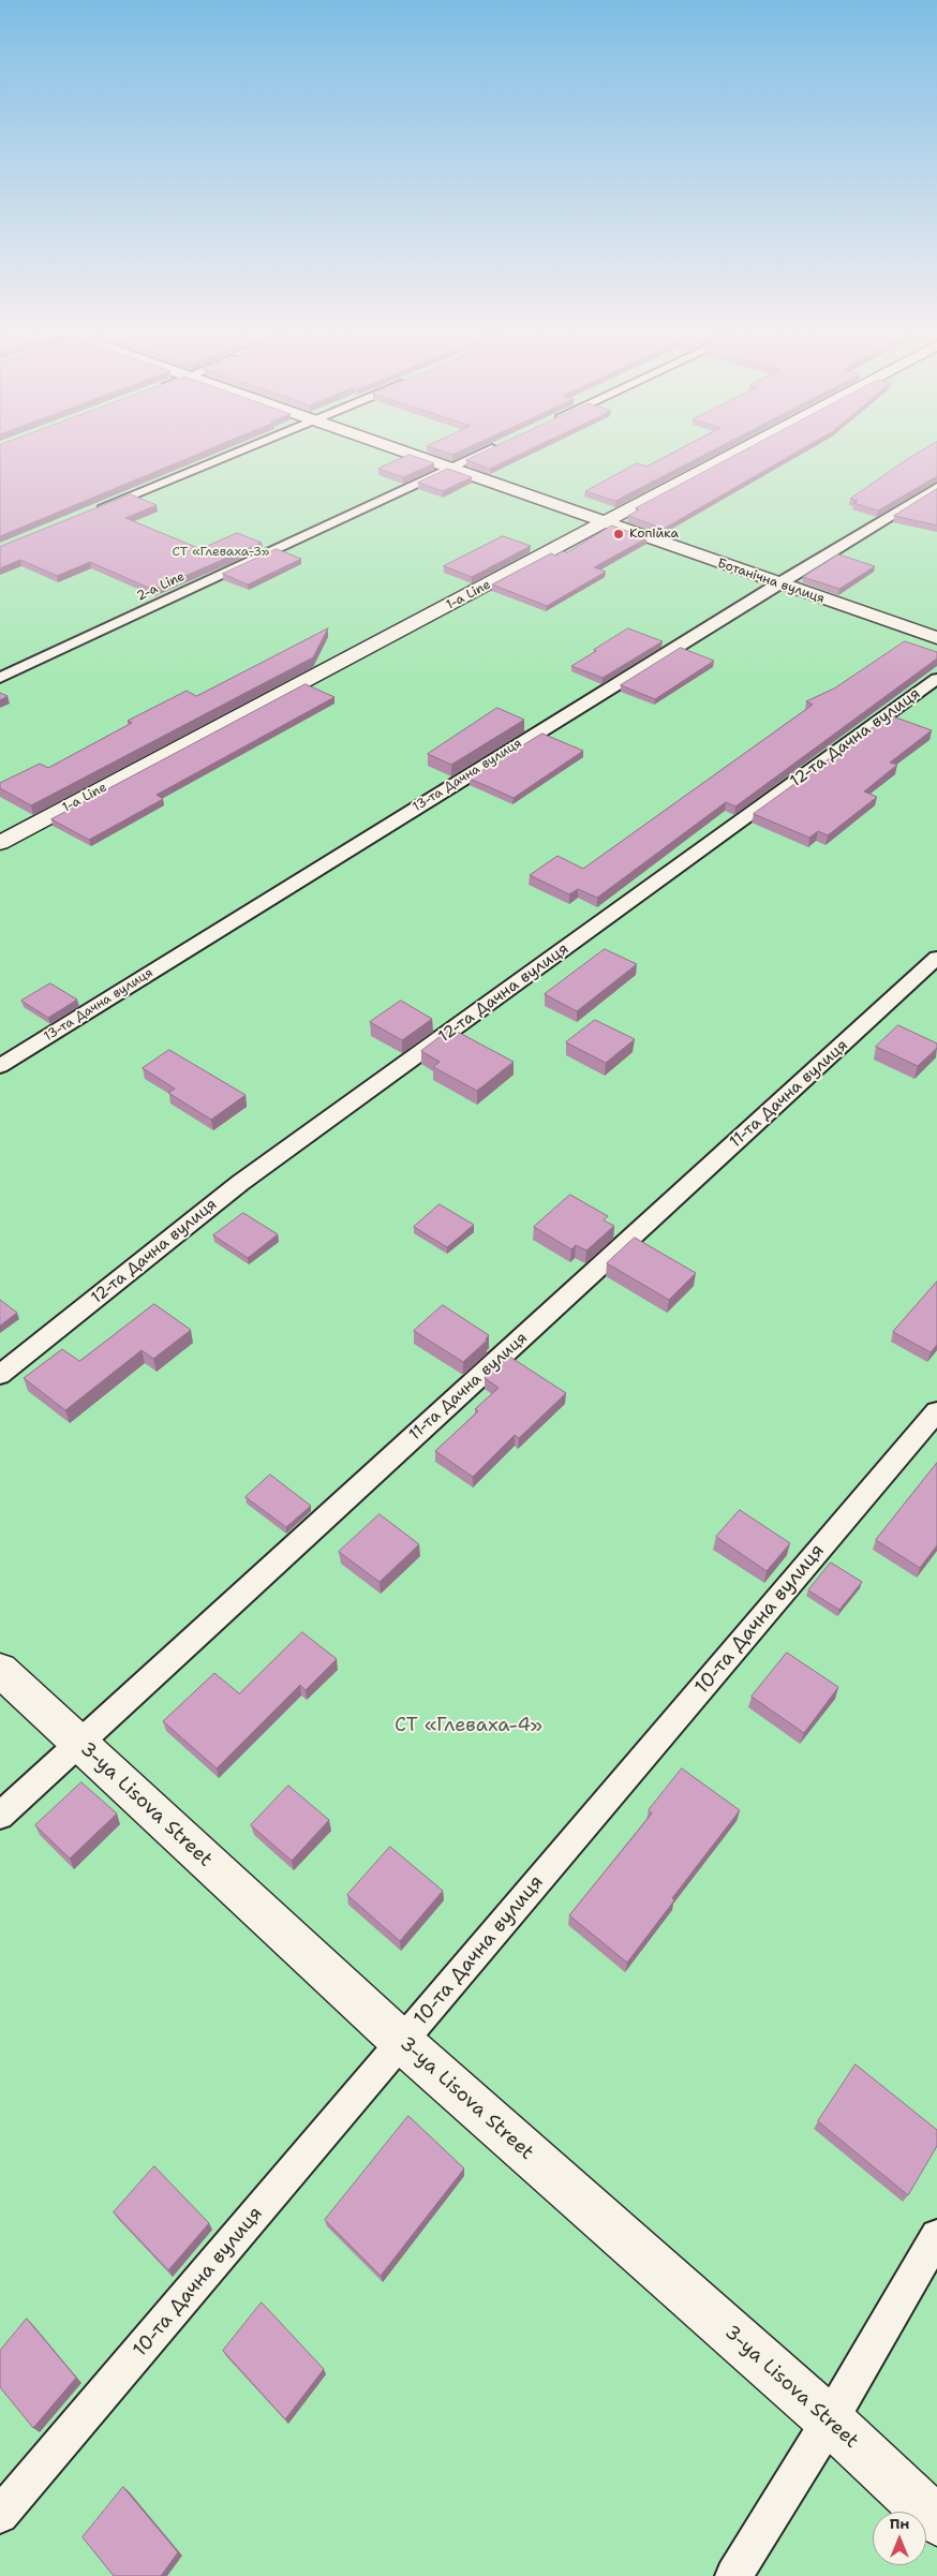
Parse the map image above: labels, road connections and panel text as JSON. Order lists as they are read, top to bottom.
{
  "streets": {
    "street": ["Ботанічна вулиця", "1-a Line", "3-ya Lisova Street"],
    "lane": [
      "2-a Line",
      "12-та Дачна вулиця",
      "13-та Дачна вулиця",
      "11-та Дачна вулиця",
      "10-та Дачна вулиця"
    ]
  },
  "crossings": [
    ["Ботанічна вулиця", "2-a Line"],
    ["Ботанічна вулиця", "1-a Line"],
    ["Ботанічна вулиця", "13-та Дачна вулиця"],
    ["11-та Дачна вулиця", "3-ya Lisova Street"],
    ["10-та Дачна вулиця", "3-ya Lisova Street"]
  ],
  "parks": ["СТ «Глеваха-3»", "СТ «Глеваха-4»"],
  "places": ["Копійка"],
  "north": "top"
}
